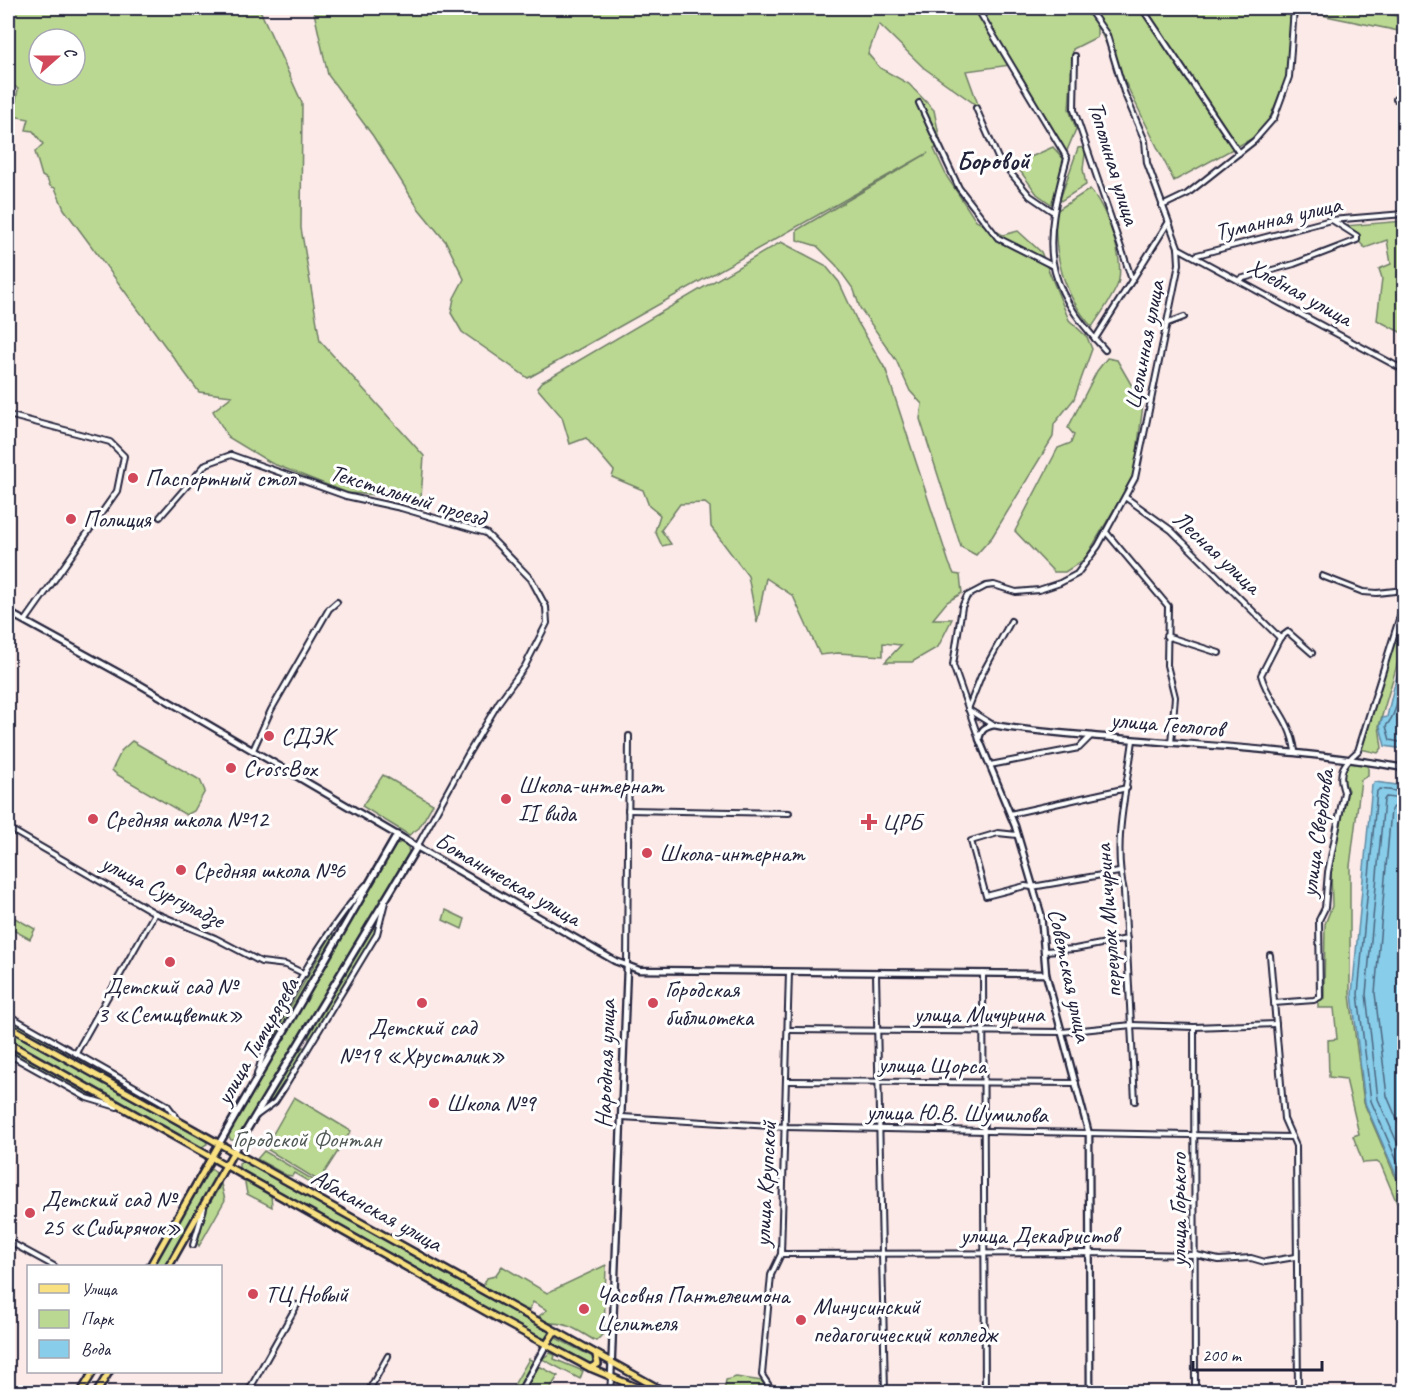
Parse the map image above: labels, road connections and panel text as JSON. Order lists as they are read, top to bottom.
{
  "streets": {
    "main road": ["Ботаническая улица", "улица Тимирязева", "Абаканская улица"],
    "street": [
      "Тополиная улица",
      "Туманная улица",
      "Хлебная улица",
      "Целинная улица",
      "Текстильный проезд",
      "Лесная улица",
      "улица Геологов",
      "улица Свердлова",
      "улица Сургуладзе",
      "переулок Мичурина",
      "Советская улица",
      "улица Мичурина",
      "Народная улица",
      "улица Щорса",
      "улица Ю.В. Шумилова",
      "улица Крупской",
      "улица Горького",
      "улица Декабристов"
    ]
  },
  "crossings": [
    ["Туманная улица", "Хлебная улица"],
    ["Хлебная улица", "Целинная улица"],
    ["Целинная улица", "Лесная улица"],
    ["Целинная улица", "Советская улица"],
    ["Текстильный проезд", "Ботаническая улица"],
    ["Текстильный проезд", "улица Тимирязева"],
    ["улица Геологов", "улица Свердлова"],
    ["улица Геологов", "переулок Мичурина"],
    ["Ботаническая улица", "Советская улица"],
    ["Ботаническая улица", "улица Тимирязева"],
    ["Ботаническая улица", "Народная улица"],
    ["Ботаническая улица", "улица Крупской"],
    ["переулок Мичурина", "улица Мичурина"],
    ["Советская улица", "улица Мичурина"],
    ["Советская улица", "улица Щорса"],
    ["Советская улица", "улица Ю.В. Шумилова"],
    ["Советская улица", "улица Декабристов"],
    ["улица Мичурина", "улица Крупской"],
    ["улица Мичурина", "улица Горького"],
    ["улица Тимирязева", "Абаканская улица"],
    ["Народная улица", "улица Ю.В. Шумилова"],
    ["Народная улица", "Абаканская улица"],
    ["улица Щорса", "улица Крупской"],
    ["улица Ю.В. Шумилова", "улица Крупской"],
    ["улица Ю.В. Шумилова", "улица Горького"],
    ["улица Крупской", "улица Декабристов"],
    ["улица Горького", "улица Декабристов"]
  ],
  "districts": ["Боровой"],
  "parks": ["Городской Фонтан"],
  "places": {
    "other": [
      "Паспортный стол",
      "Полиция",
      "СДЭК",
      "CrossBox",
      "Школа-интернат II вида",
      "Средняя школа №12",
      "Школа-интернат",
      "Средняя школа №6",
      "Детский сад № 3 «Семицветик»",
      "Детский сад №19 «Хрусталик»",
      "Городская библиотека",
      "Школа №9",
      "Детский сад № 25 «Сибирячок»",
      "ТЦ Новый",
      "Часовня Пантелеимона Целителя",
      "Минусинский педагогический колледж"
    ],
    "health": ["ЦРБ"]
  },
  "legend": ["Улица", "Парк", "Вода"],
  "scale_bar": "200 m",
  "north": "right"
}
